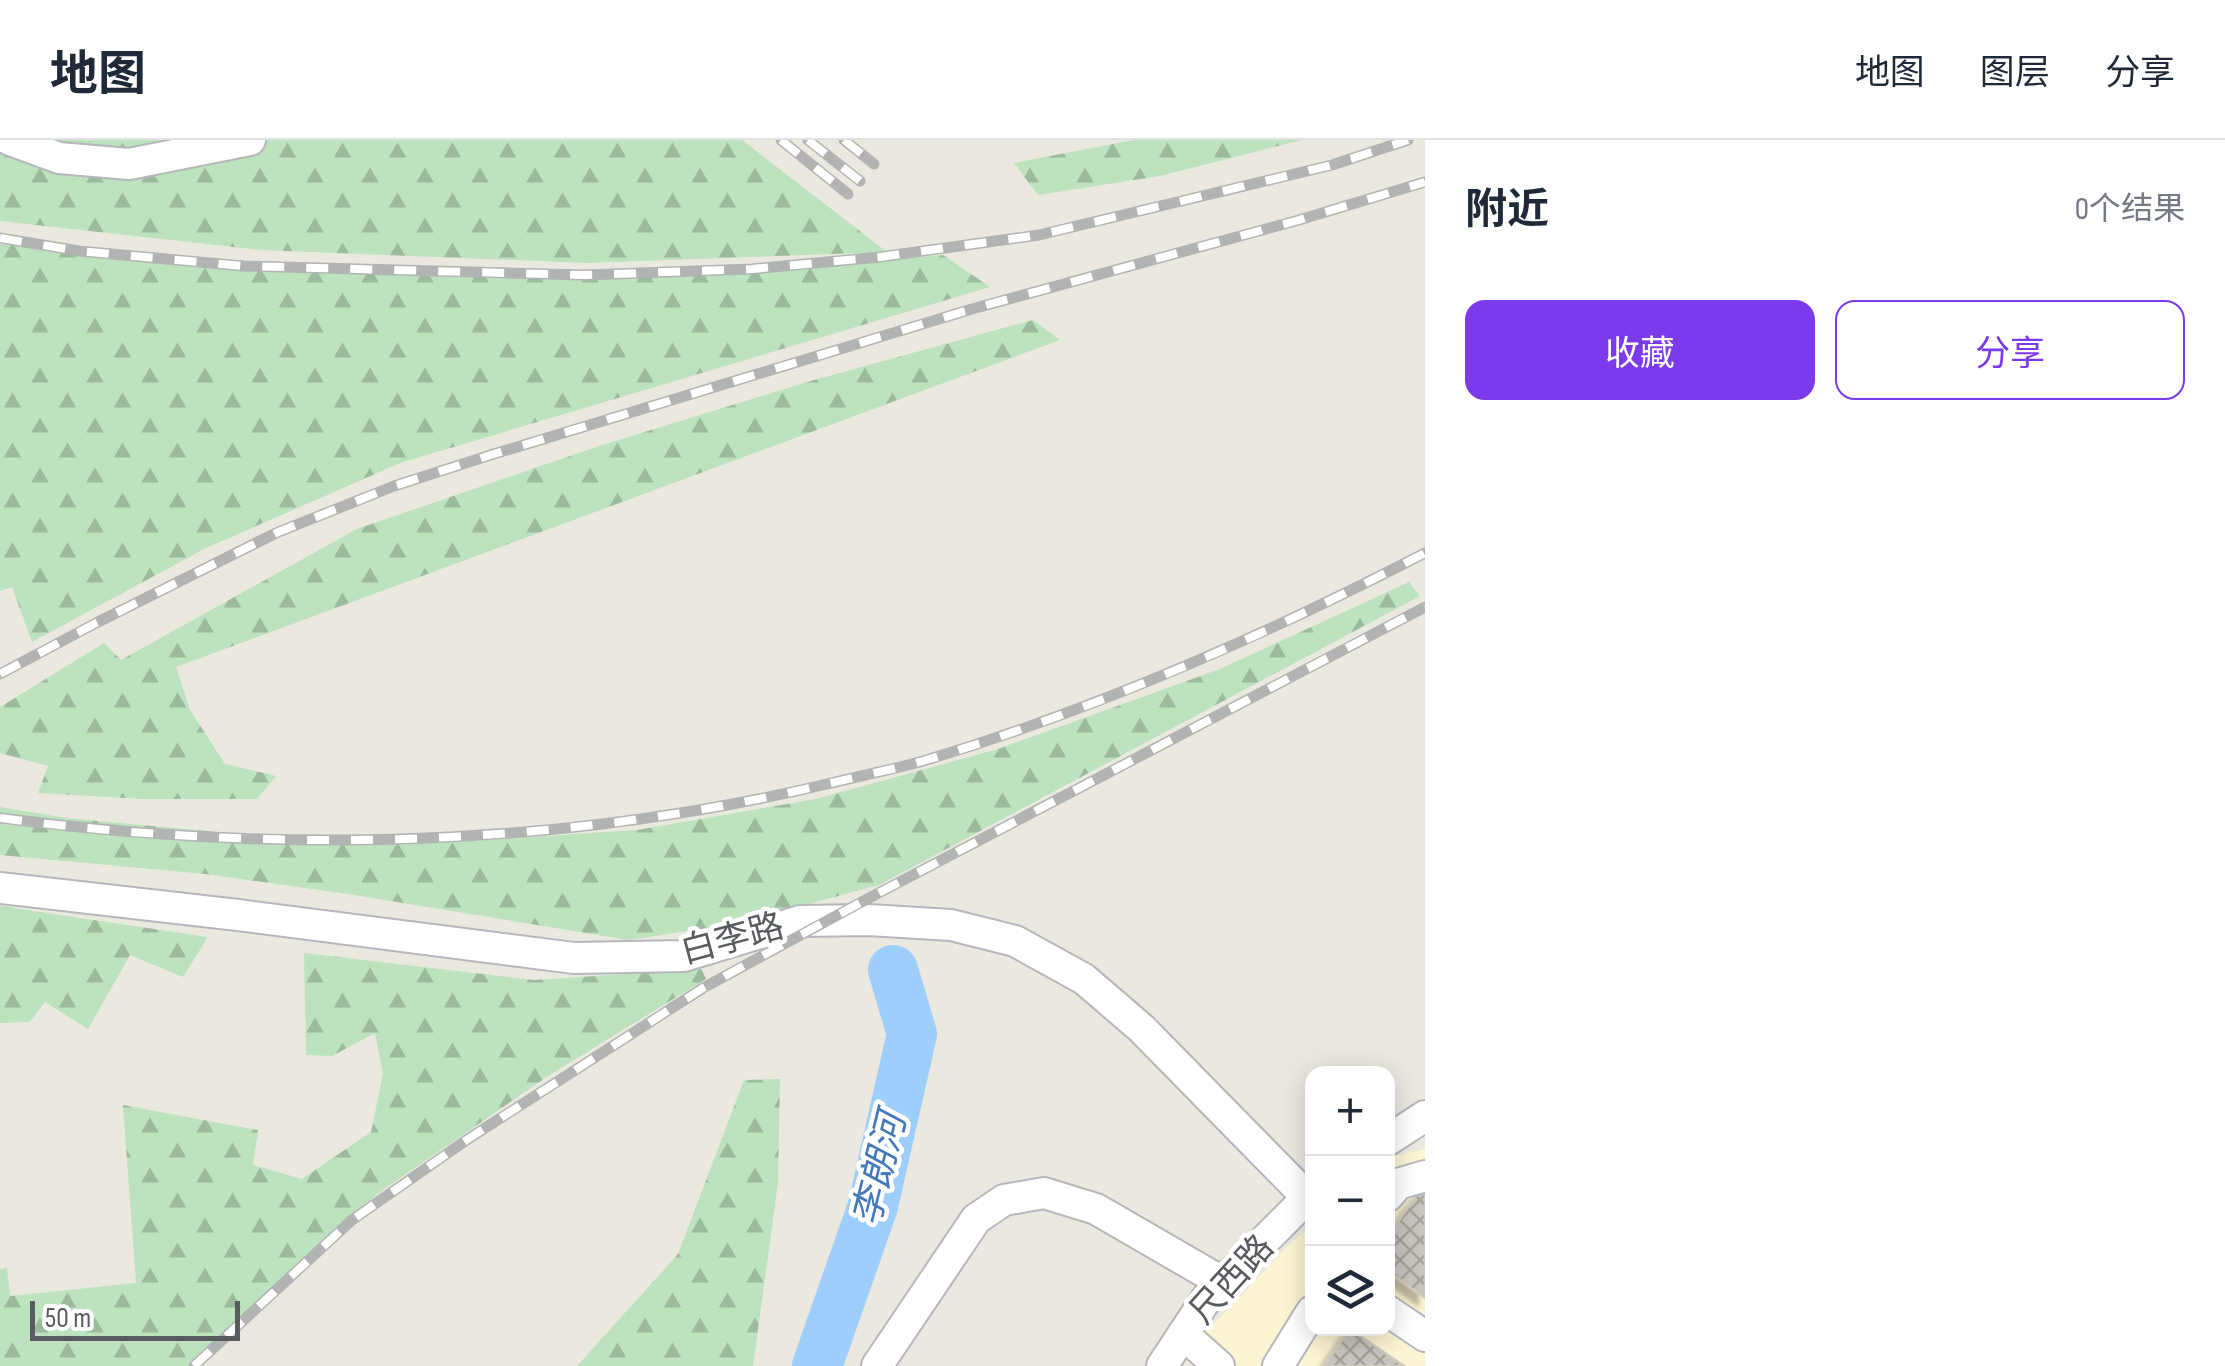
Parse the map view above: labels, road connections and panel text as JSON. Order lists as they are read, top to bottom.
{
  "streets": {
    "street": ["白李路", "尺西路"]
  },
  "water": ["李朗河"],
  "scale_bar": "50 m",
  "page": {
    "header": "地图",
    "nav": ["地图", "图层", "分享"],
    "heading": ["附近", "0个结果"],
    "buttons": ["收藏", "分享"],
    "map_buttons": ["+", "−"],
    "scale": "50 m"
  }
}
